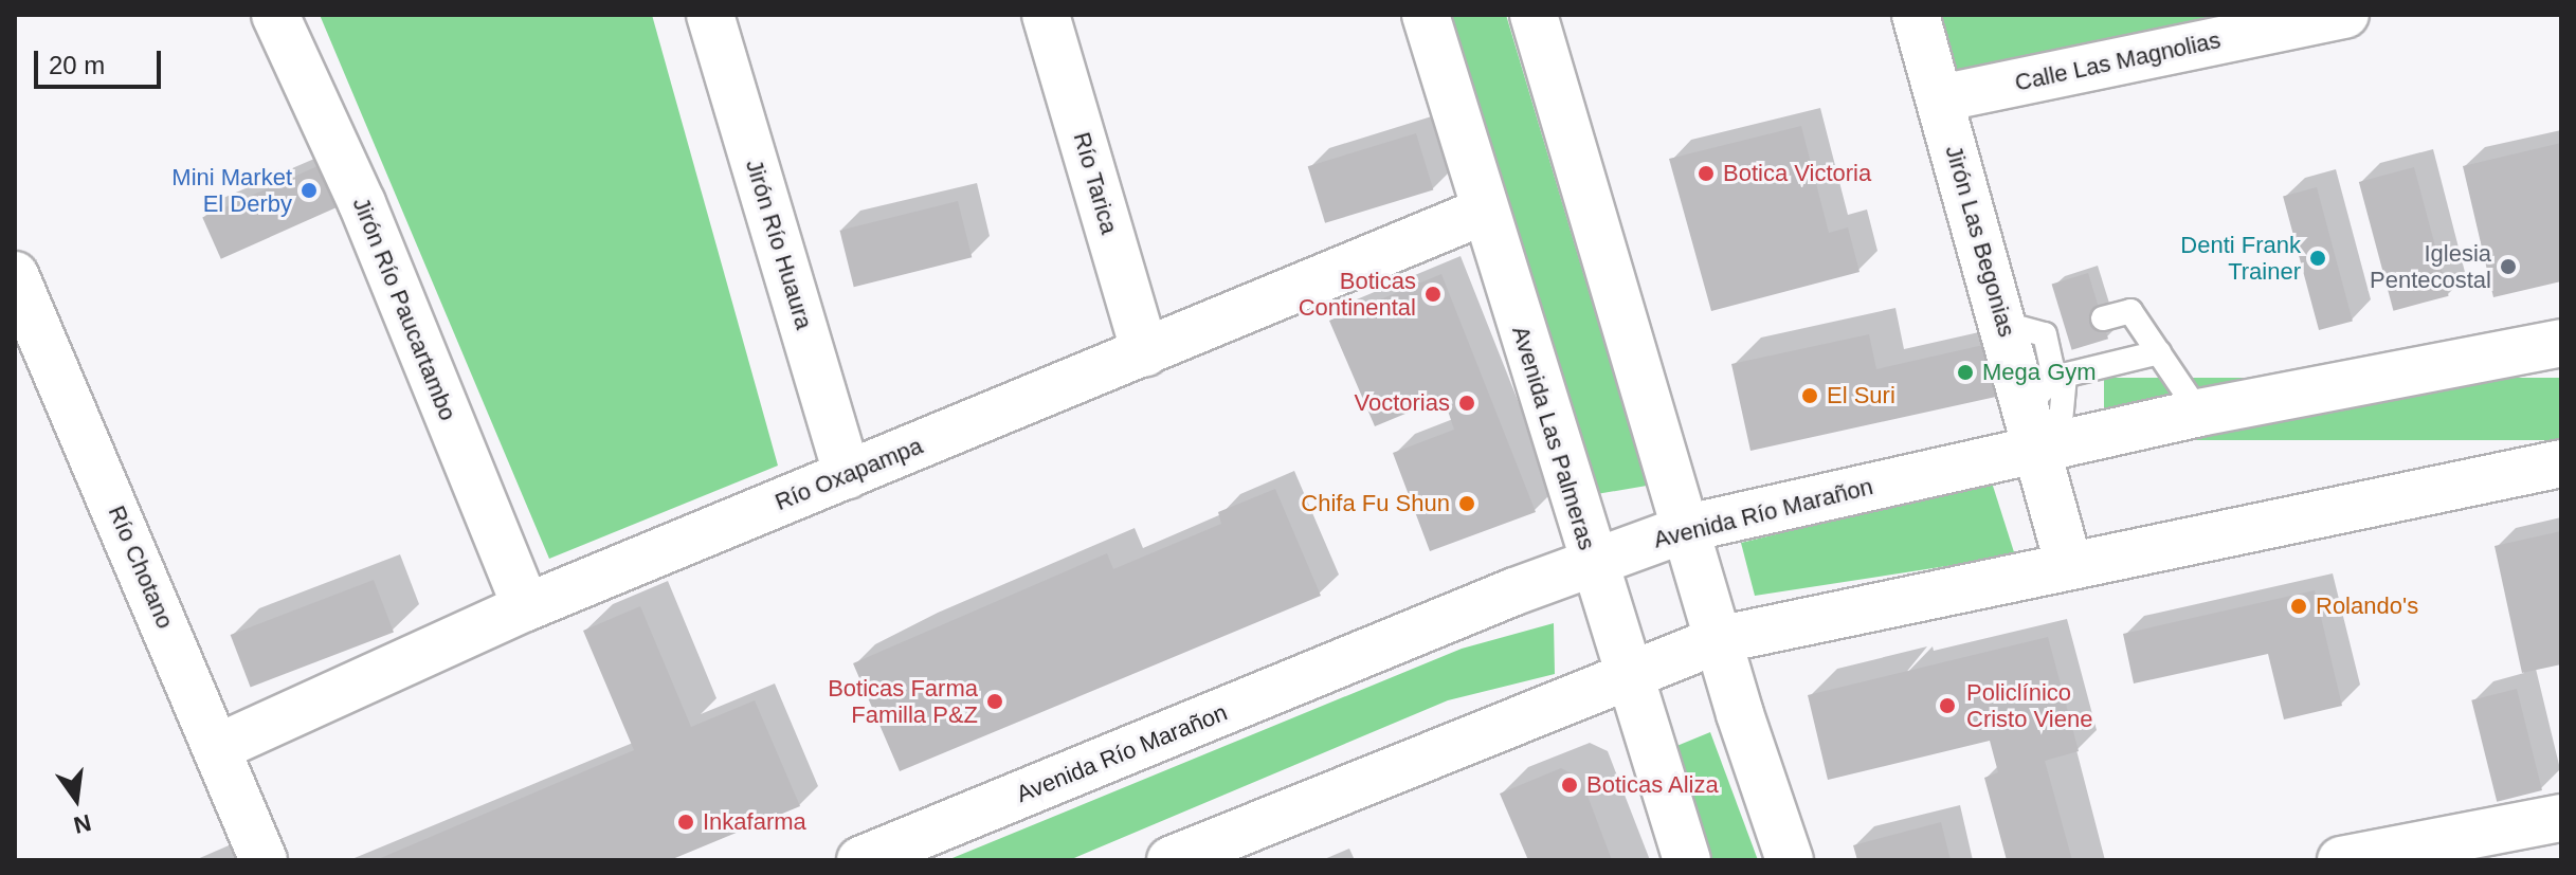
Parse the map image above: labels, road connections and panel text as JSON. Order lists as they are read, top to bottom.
{
  "streets": {
    "street": [
      "Calle Las Magnolias",
      "Río Tarica",
      "Jirón Las Begonias",
      "Jirón Río Huaura",
      "Jirón Río Paucartambo",
      "Avenida Las Palmeras",
      "Río Oxapampa",
      "Avenida Río Marañon",
      "Río Chotano"
    ]
  },
  "crossings": [
    ["Calle Las Magnolias", "Jirón Las Begonias"],
    ["Río Tarica", "Río Oxapampa"],
    ["Jirón Las Begonias", "Avenida Río Marañon"],
    ["Jirón Río Huaura", "Río Oxapampa"],
    ["Jirón Río Paucartambo", "Río Oxapampa"],
    ["Avenida Las Palmeras", "Río Oxapampa"],
    ["Avenida Las Palmeras", "Avenida Río Marañon"],
    ["Río Oxapampa", "Río Chotano"]
  ],
  "places": [
    "Botica Victoria",
    "Mini Market El Derby",
    "Denti Frank Trainer",
    "Iglesia Pentecostal",
    "Boticas Continental",
    "Mega Gym",
    "El Suri",
    "Voctorias",
    "Chifa Fu Shun",
    "Rolando's",
    "Boticas Farma Familla P&Z",
    "Policlínico Cristo Viene",
    "Boticas Aliza",
    "Inkafarma"
  ],
  "scale_bar": "20 m",
  "north": "bottom"
}
